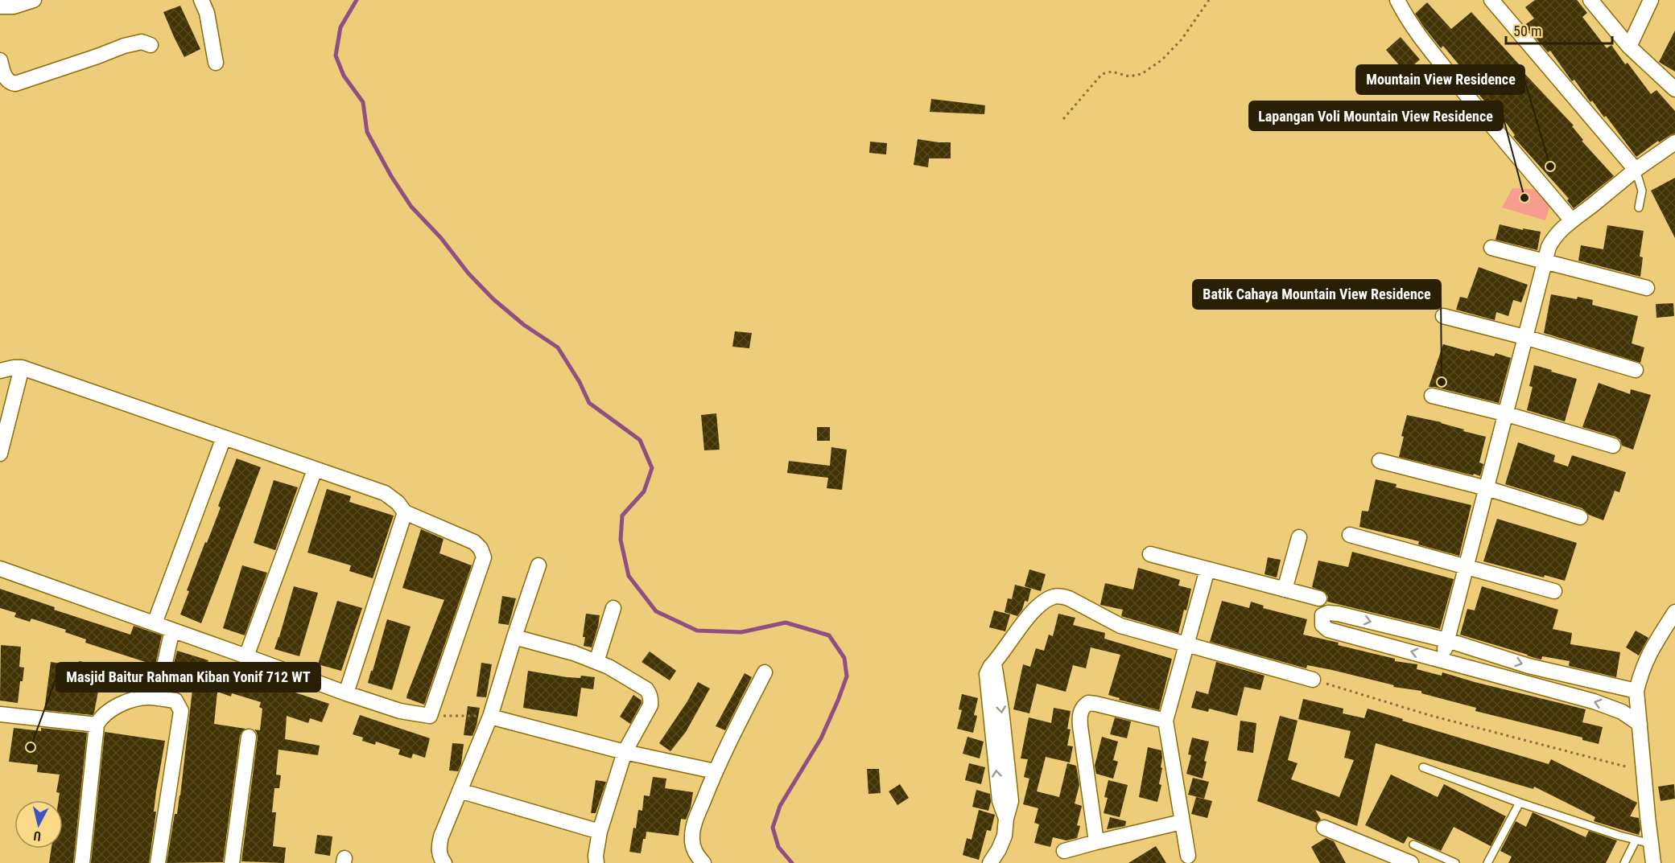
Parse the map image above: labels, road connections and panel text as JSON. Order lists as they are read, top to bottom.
{
  "places": [
    "Mountain View Residence",
    "Lapangan Voli Mountain View Residence",
    "Batik Cahaya Mountain View Residence",
    "Masjid Baitur Rahman Kiban Yonif 712 WT"
  ],
  "scale_bar": "50 m",
  "north": "bottom"
}
